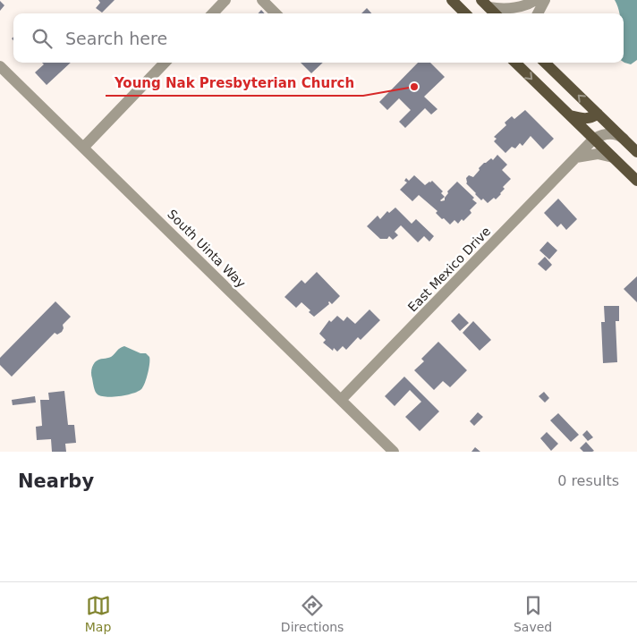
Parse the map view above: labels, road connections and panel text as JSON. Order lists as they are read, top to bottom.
{
  "streets": {
    "street": ["South Uinta Way", "East Mexico Drive"]
  },
  "crossings": [
    ["South Uinta Way", "East Mexico Drive"]
  ],
  "places": ["Young Nak Presbyterian Church"],
  "page": {
    "search": "Search here",
    "heading": ["Nearby", "0 results"],
    "nav": ["Map", "Directions", "Saved"]
  }
}
